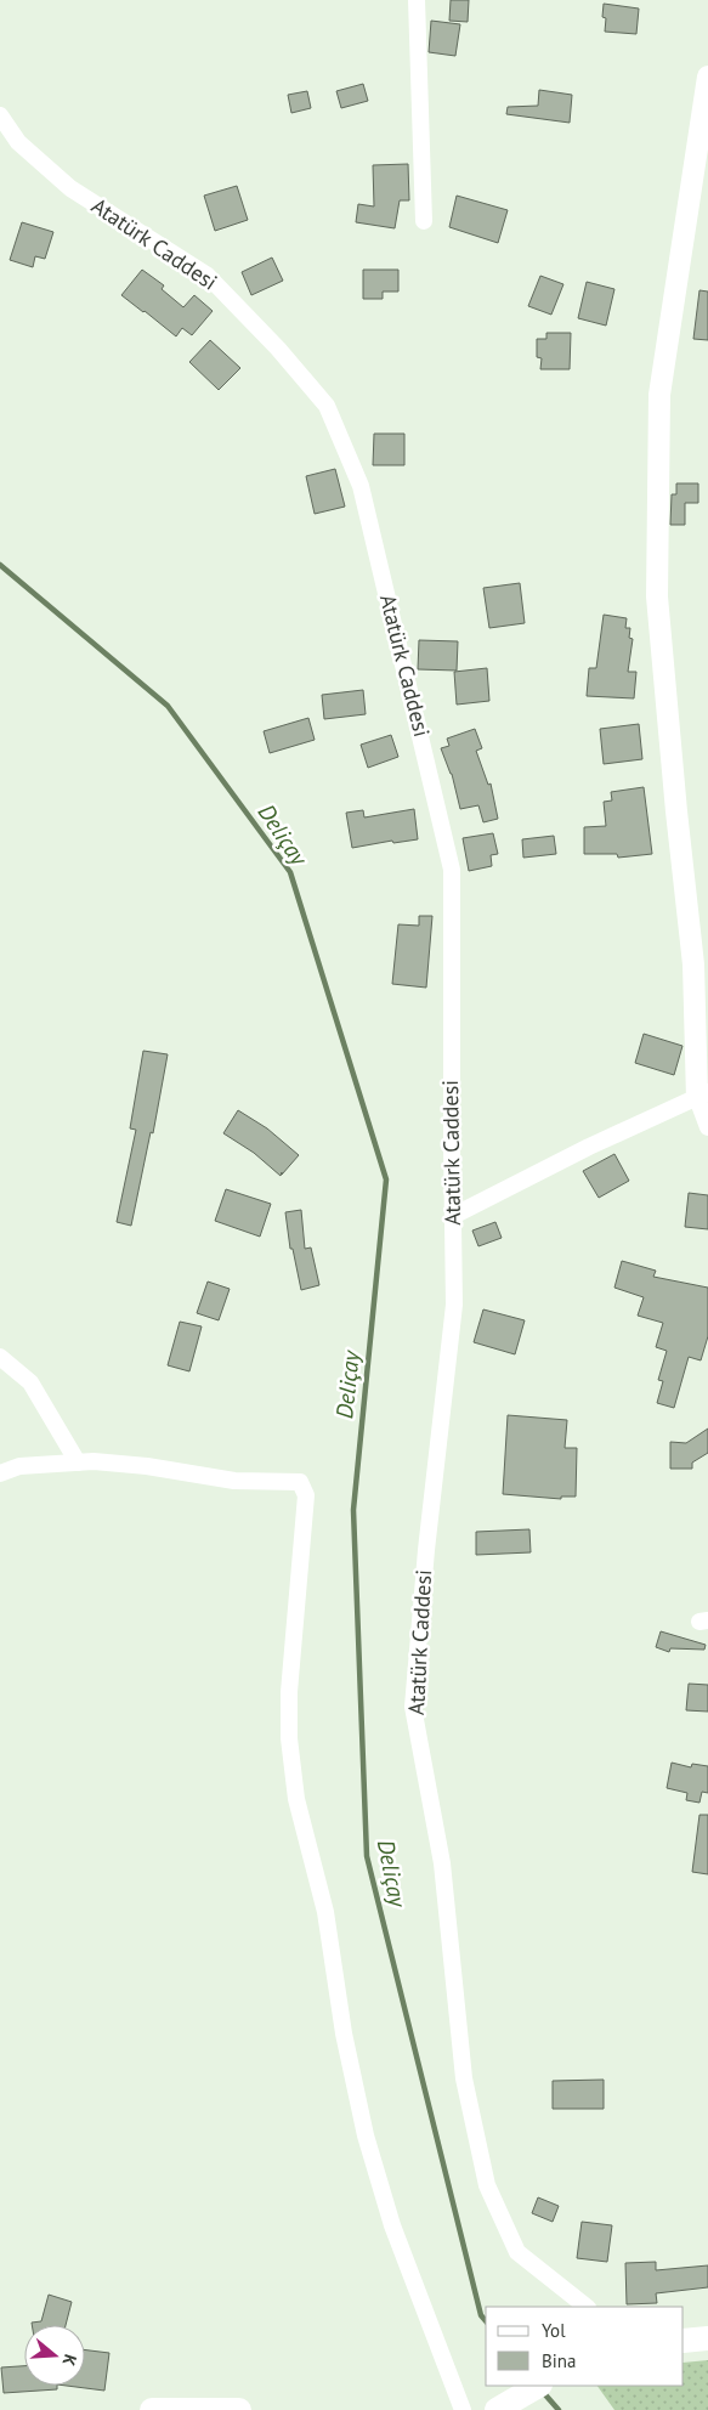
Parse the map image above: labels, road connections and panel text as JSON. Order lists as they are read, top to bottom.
{
  "streets": {
    "street": ["Atatürk Caddesi"]
  },
  "water": ["Deliçay"],
  "legend": ["Yol", "Bina"],
  "north": "right"
}
